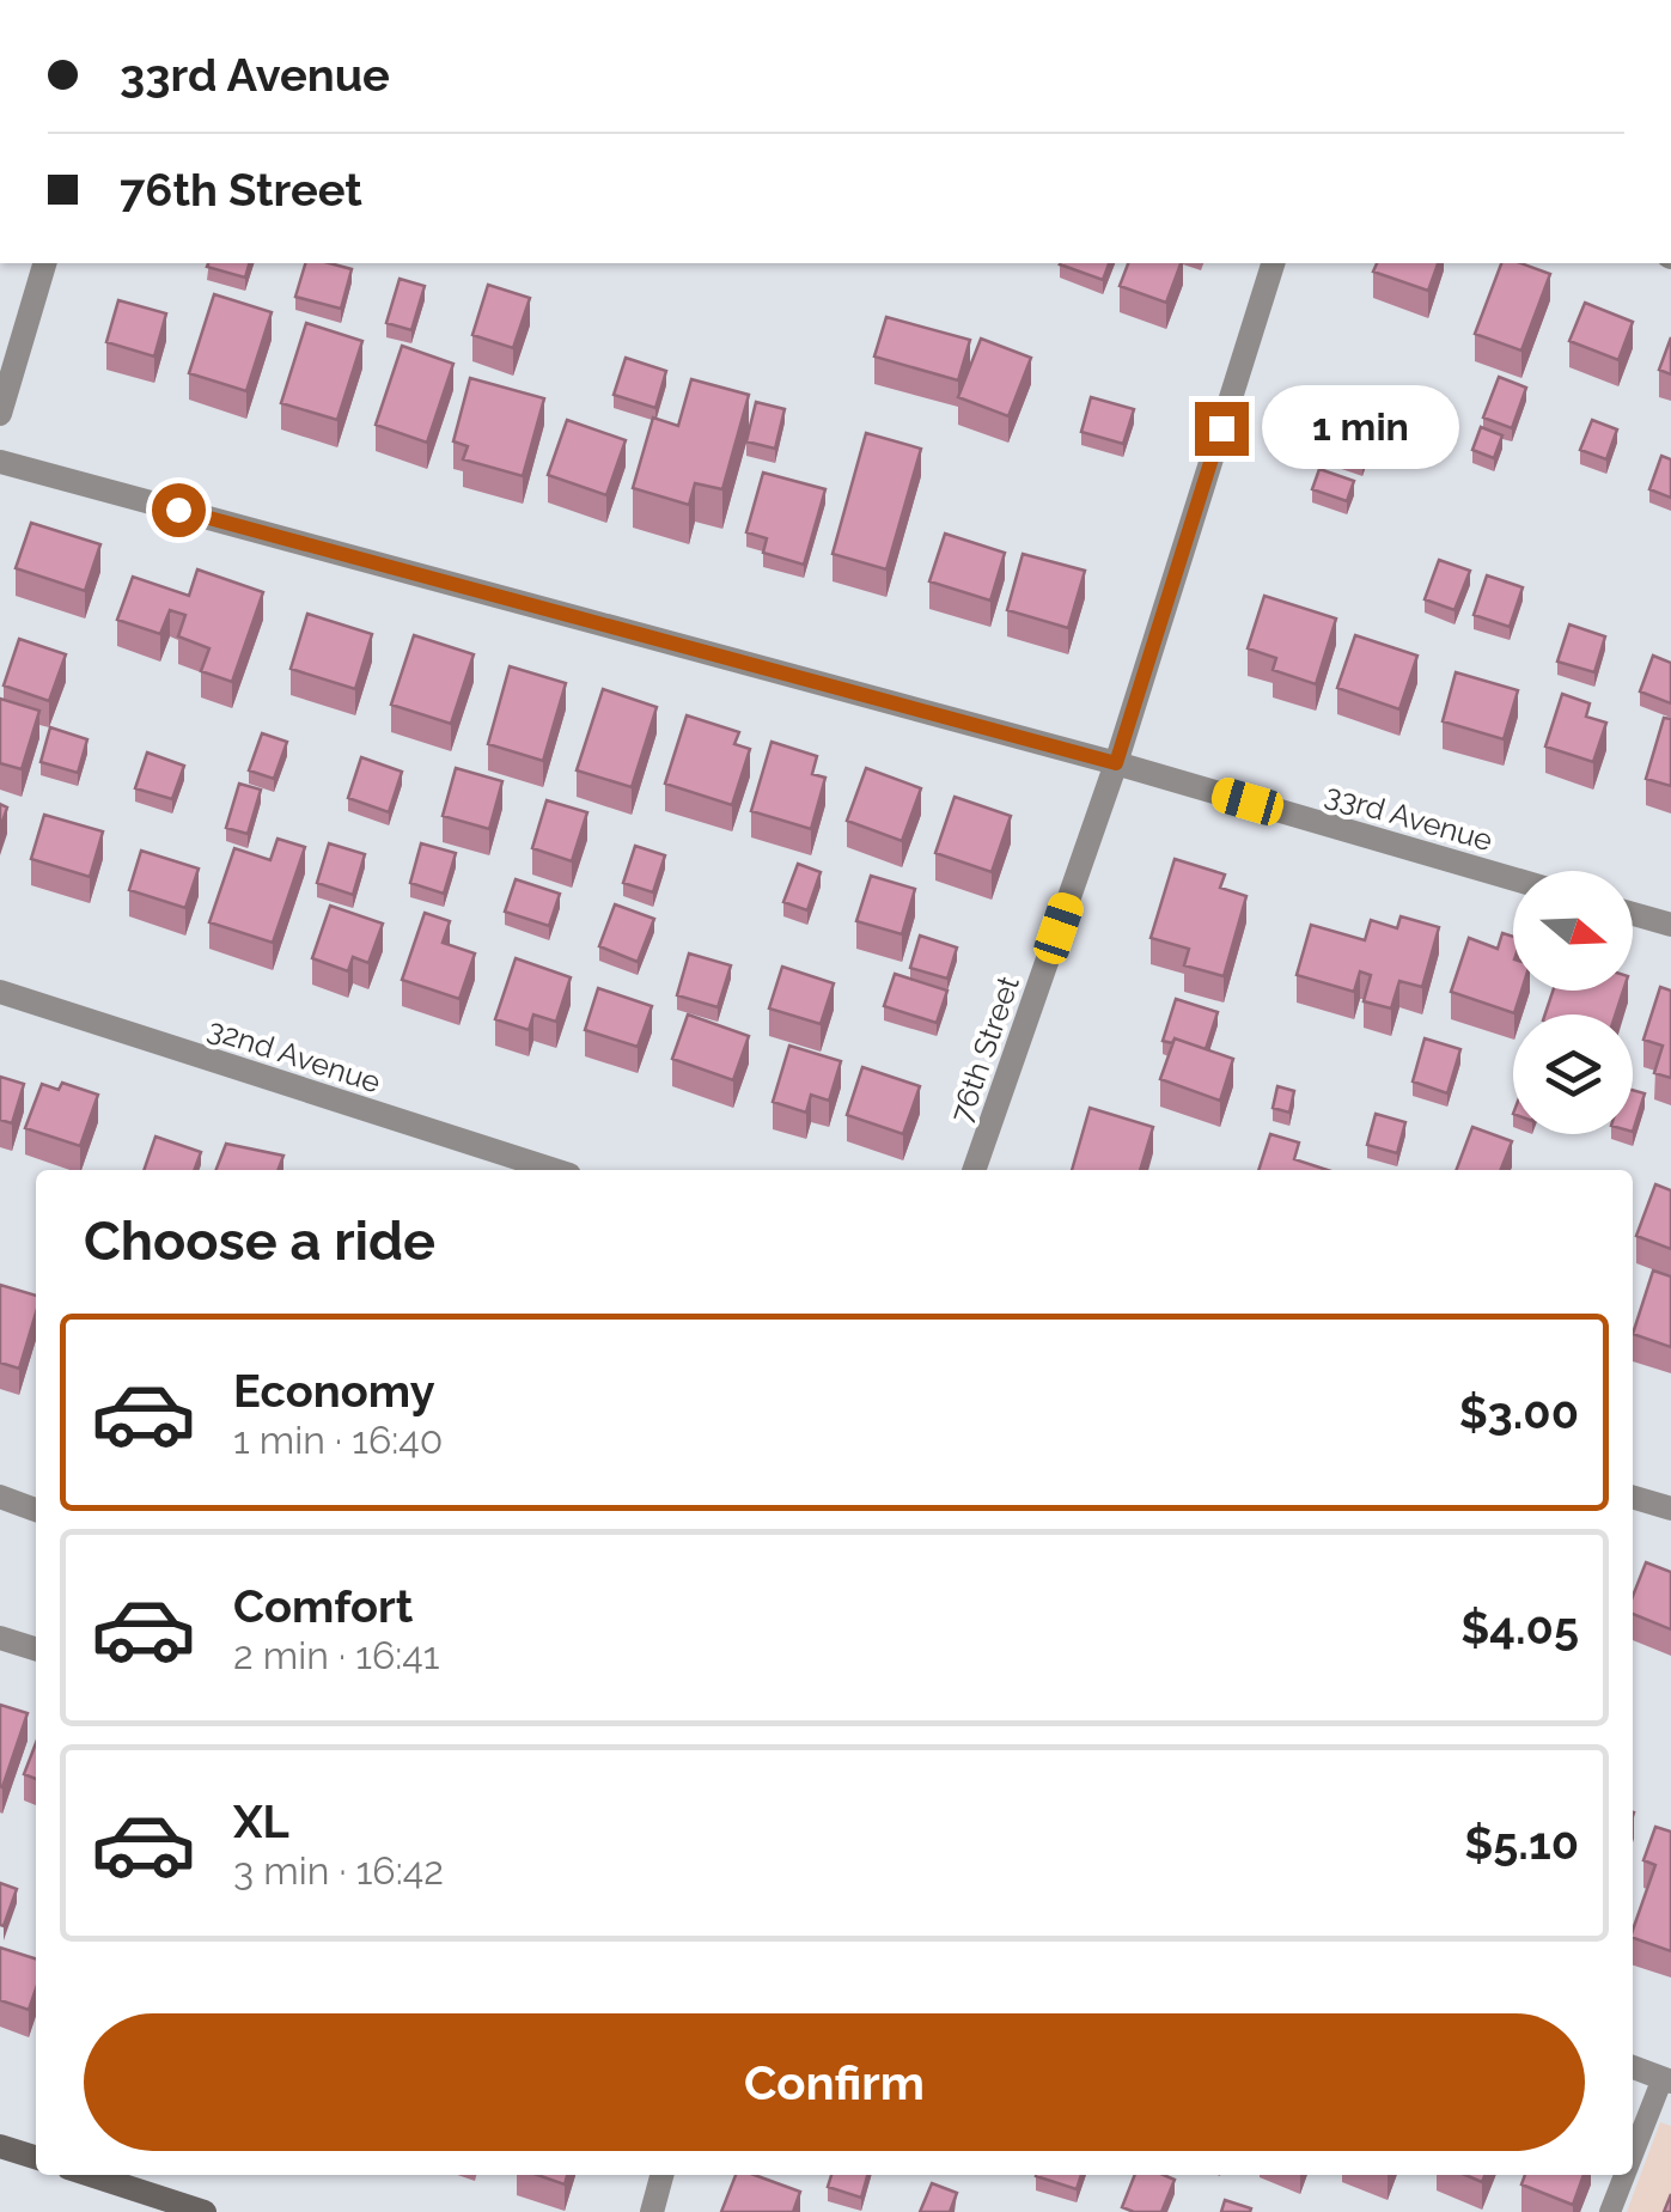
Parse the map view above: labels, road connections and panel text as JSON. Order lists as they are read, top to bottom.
{
  "streets": {
    "street": ["33rd Avenue", "76th Street", "32nd Avenue"]
  },
  "crossings": [
    ["33rd Avenue", "76th Street"]
  ],
  "north": "right",
  "page": {
    "banner": ["33rd Avenue", "76th Street"],
    "bubble": "1 min",
    "heading": "Choose a ride",
    "list": [
      {
        "name": "Economy",
        "note": "1 min · 16:40",
        "value": "$3.00"
      },
      {
        "name": "Comfort",
        "note": "2 min · 16:41",
        "value": "$4.05"
      },
      {
        "name": "XL",
        "note": "3 min · 16:42",
        "value": "$5.10"
      }
    ],
    "buttons": "Confirm"
  }
}
